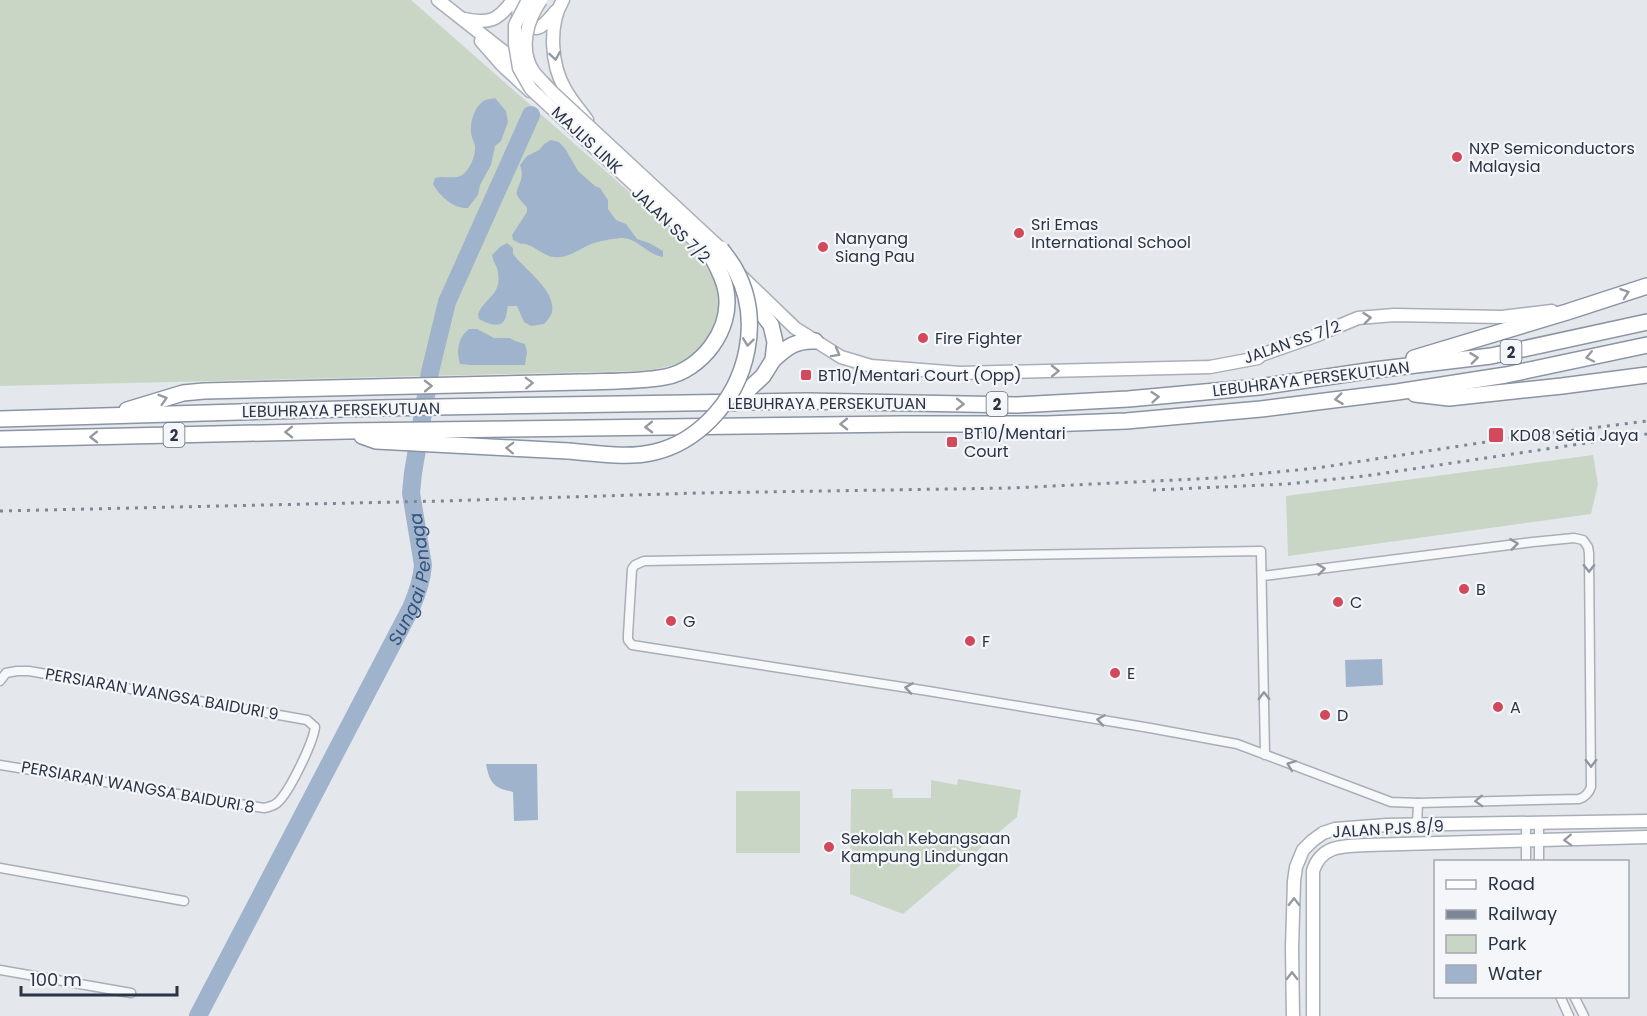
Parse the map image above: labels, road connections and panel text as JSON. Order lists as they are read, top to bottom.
{
  "streets": {
    "highway": ["2", "LEBUHRAYA PERSEKUTUAN"],
    "street": [
      "MAJLIS LINK",
      "JALAN SS 7/2",
      "PERSIARAN WANGSA BAIDURI 9",
      "PERSIARAN WANGSA BAIDURI 8",
      "JALAN PJS 8/9"
    ]
  },
  "crossings": [
    ["PERSIARAN WANGSA BAIDURI 9", "PERSIARAN WANGSA BAIDURI 8"]
  ],
  "one_way": ["JALAN SS 7/2"],
  "water": ["Sungai Penaga"],
  "places": {
    "other": [
      "NXP Semiconductors Malaysia",
      "Sri Emas International School",
      "Nanyang Siang Pau",
      "Fire Fighter",
      "B",
      "C",
      "G",
      "F",
      "E",
      "A",
      "D",
      "Sekolah Kebangsaan Kampung Lindungan"
    ],
    "transit": ["BT10/Mentari Court (Opp)", "KD08 Setia Jaya", "BT10/Mentari Court"]
  },
  "legend": [
    "Road",
    "Railway",
    "Park",
    "Water"
  ],
  "scale_bar": "100 m"
}
